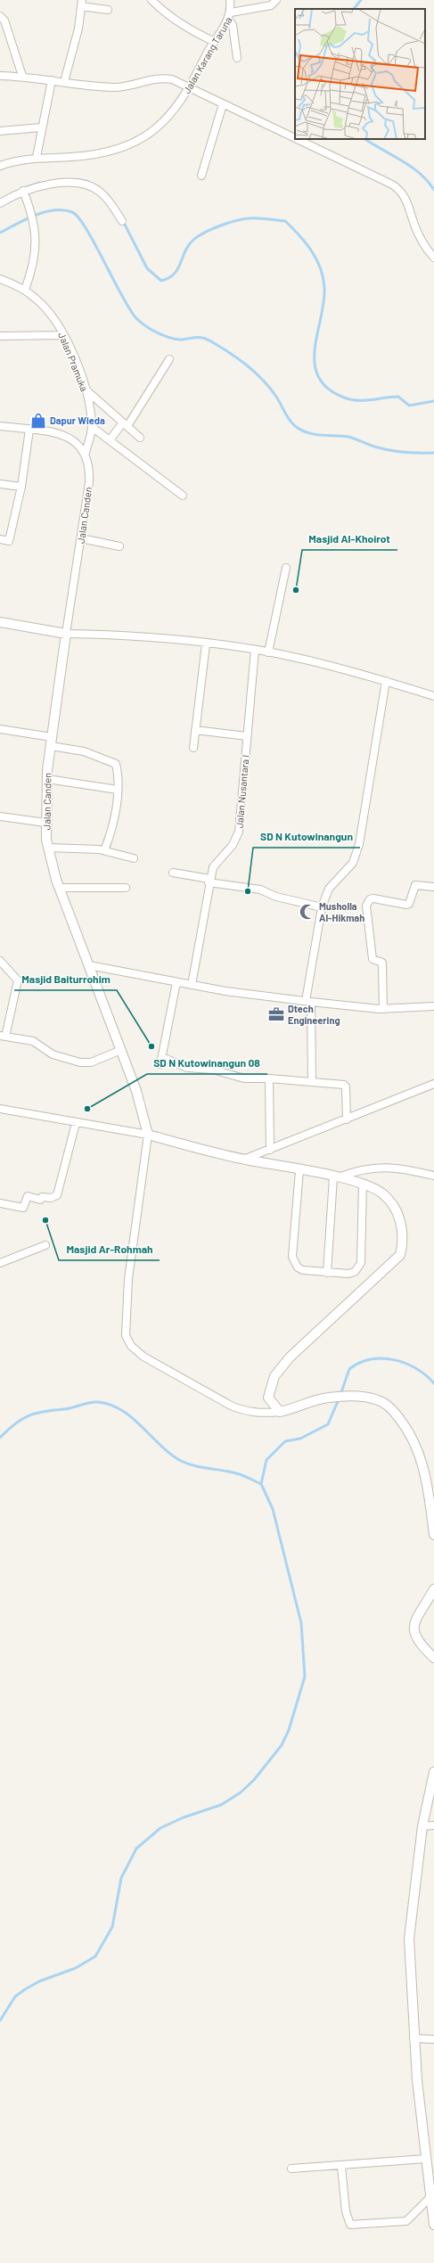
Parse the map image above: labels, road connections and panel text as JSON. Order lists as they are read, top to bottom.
{
  "streets": {
    "street": [
      "Jalan Karang Taruna",
      "Jalan Pramuka",
      "Jalan Canden",
      "Jalan Nusantara I"
    ]
  },
  "crossings": [
    ["Jalan Pramuka", "Jalan Canden"]
  ],
  "places": {
    "shop": ["Dapur Wieda"],
    "other": [
      "Masjid Al-Khoirot",
      "SD N Kutowinangun",
      "Masjid Baiturrohim",
      "SD N Kutowinangun 08",
      "Masjid Ar-Rohmah"
    ],
    "mosque": ["Musholla Al-Hikmah"],
    "office": ["Dtech Engineering"]
  }
}
